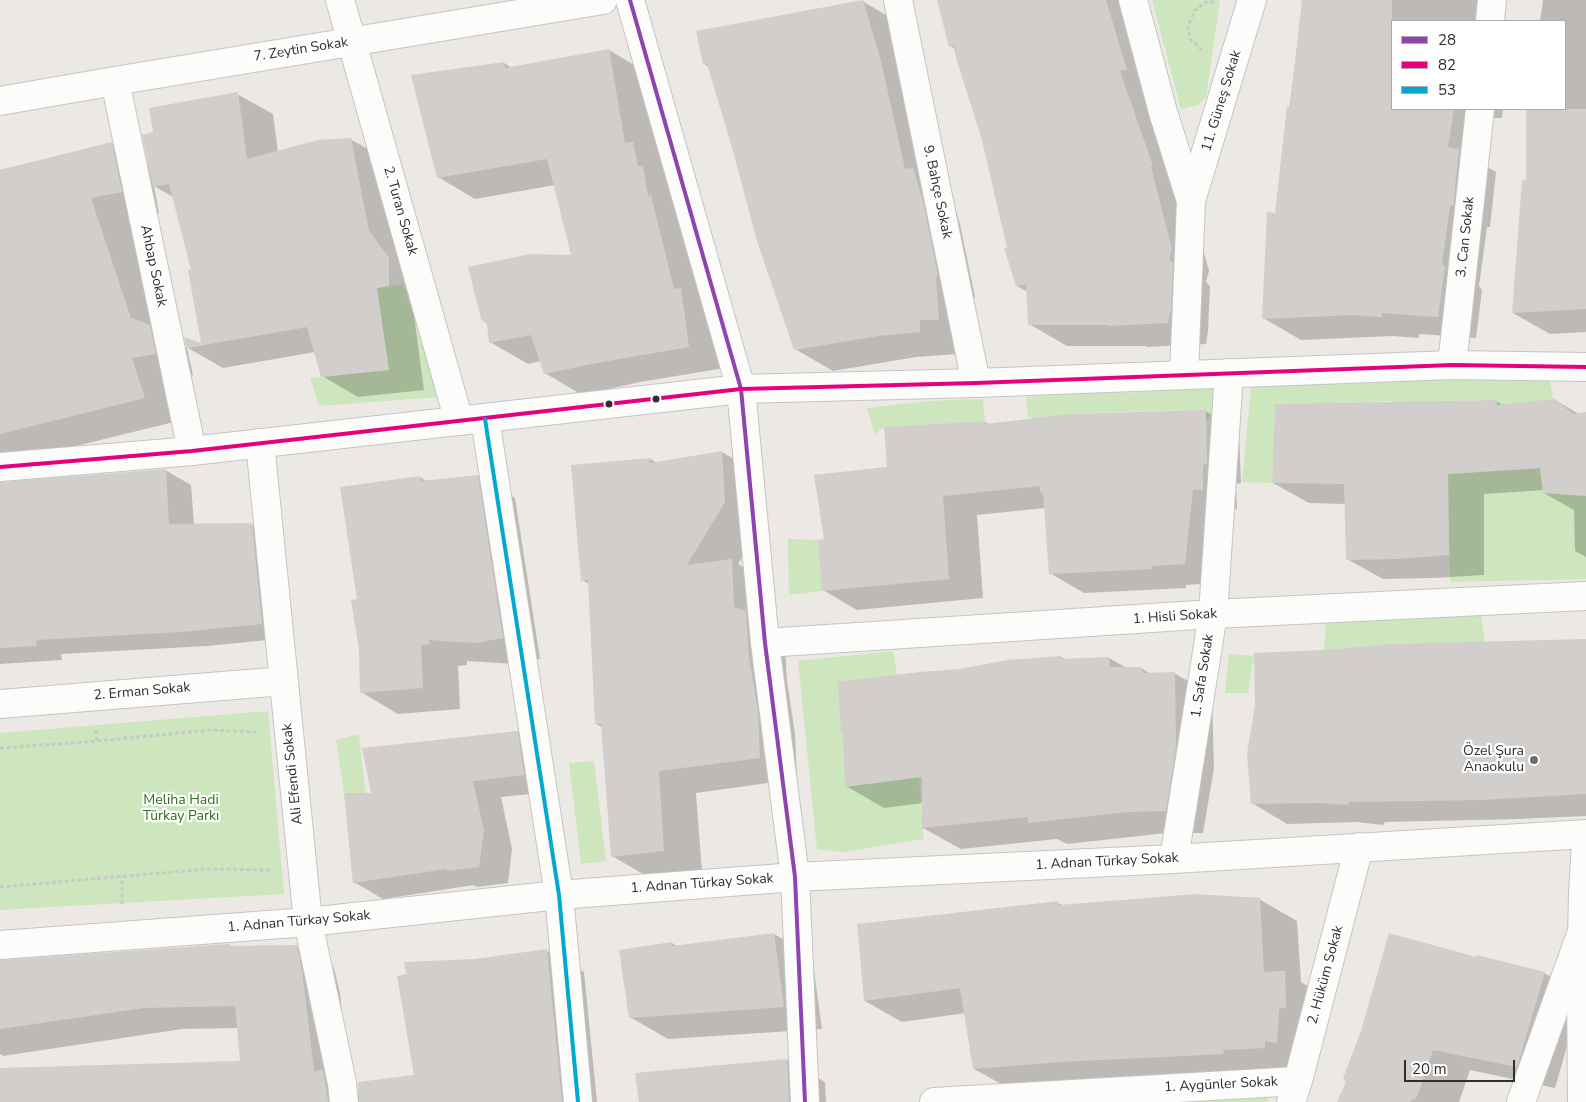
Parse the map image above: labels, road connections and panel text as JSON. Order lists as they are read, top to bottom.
{
  "streets": {
    "street": [
      "7. Zeytin Sokak",
      "11. Güneş Sokak",
      "9. Bahçe Sokak",
      "2. Turan Sokak",
      "3. Can Sokak",
      "Ahbap Sokak",
      "1. Hisli Sokak",
      "1. Safa Sokak",
      "2. Erman Sokak",
      "Ali Efendi Sokak",
      "1. Adnan Türkay Sokak",
      "2. Hüküm Sokak",
      "1. Aygünler Sokak"
    ]
  },
  "crossings": [
    ["7. Zeytin Sokak", "2. Turan Sokak"],
    ["7. Zeytin Sokak", "Ahbap Sokak"],
    ["2. Turan Sokak", "1. Adnan Türkay Sokak"],
    ["1. Hisli Sokak", "1. Safa Sokak"],
    ["1. Safa Sokak", "1. Adnan Türkay Sokak"],
    ["2. Erman Sokak", "Ali Efendi Sokak"],
    ["Ali Efendi Sokak", "1. Adnan Türkay Sokak"],
    ["1. Adnan Türkay Sokak", "2. Hüküm Sokak"],
    ["2. Hüküm Sokak", "1. Aygünler Sokak"]
  ],
  "parks": ["Meliha Hadi Türkay Parkı"],
  "places": ["Özel Şura Anaokulu"],
  "lines": ["transit line 28", "transit line 82", "transit line 53"],
  "legend": ["28", "82", "53"],
  "scale_bar": "20 m"
}
